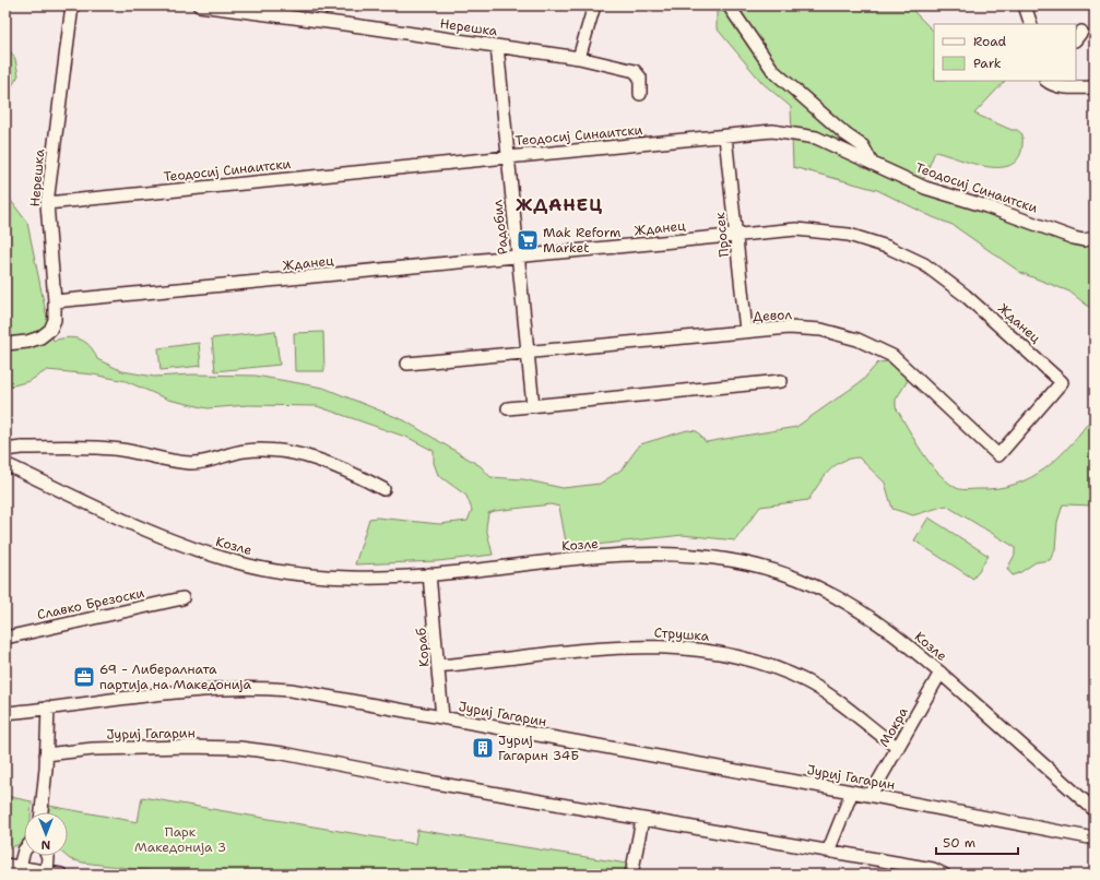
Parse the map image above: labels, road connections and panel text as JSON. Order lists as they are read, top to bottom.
{
  "streets": {
    "street": [
      "Нерешка",
      "Теодосиј Синаитски",
      "Радобил",
      "Жданец",
      "Просек",
      "Девол",
      "Козле",
      "Славко Брезоски",
      "Струшка",
      "Кораб",
      "Јуриј Гагарин",
      "Мокра"
    ]
  },
  "crossings": [
    ["Нерешка", "Теодосиј Синаитски"],
    ["Нерешка", "Радобил"],
    ["Нерешка", "Жданец"],
    ["Теодосиј Синаитски", "Радобил"],
    ["Теодосиј Синаитски", "Просек"],
    ["Радобил", "Жданец"],
    ["Радобил", "Девол"],
    ["Жданец", "Просек"],
    ["Жданец", "Девол"],
    ["Просек", "Девол"],
    ["Козле", "Кораб"],
    ["Козле", "Мокра"],
    ["Струшка", "Кораб"],
    ["Струшка", "Мокра"],
    ["Кораб", "Јуриј Гагарин"],
    ["Јуриј Гагарин", "Мокра"]
  ],
  "districts": ["ЖДАНЕЦ"],
  "parks": ["Парк Македонија 3"],
  "places": {
    "supermarket": ["Mak Reform Market"],
    "office": ["69 - Либералната партија на Македонија"],
    "building": ["Јуриј Гагарин 34Б"]
  },
  "legend": ["Road", "Park"],
  "scale_bar": "50 m",
  "north": "bottom"
}
